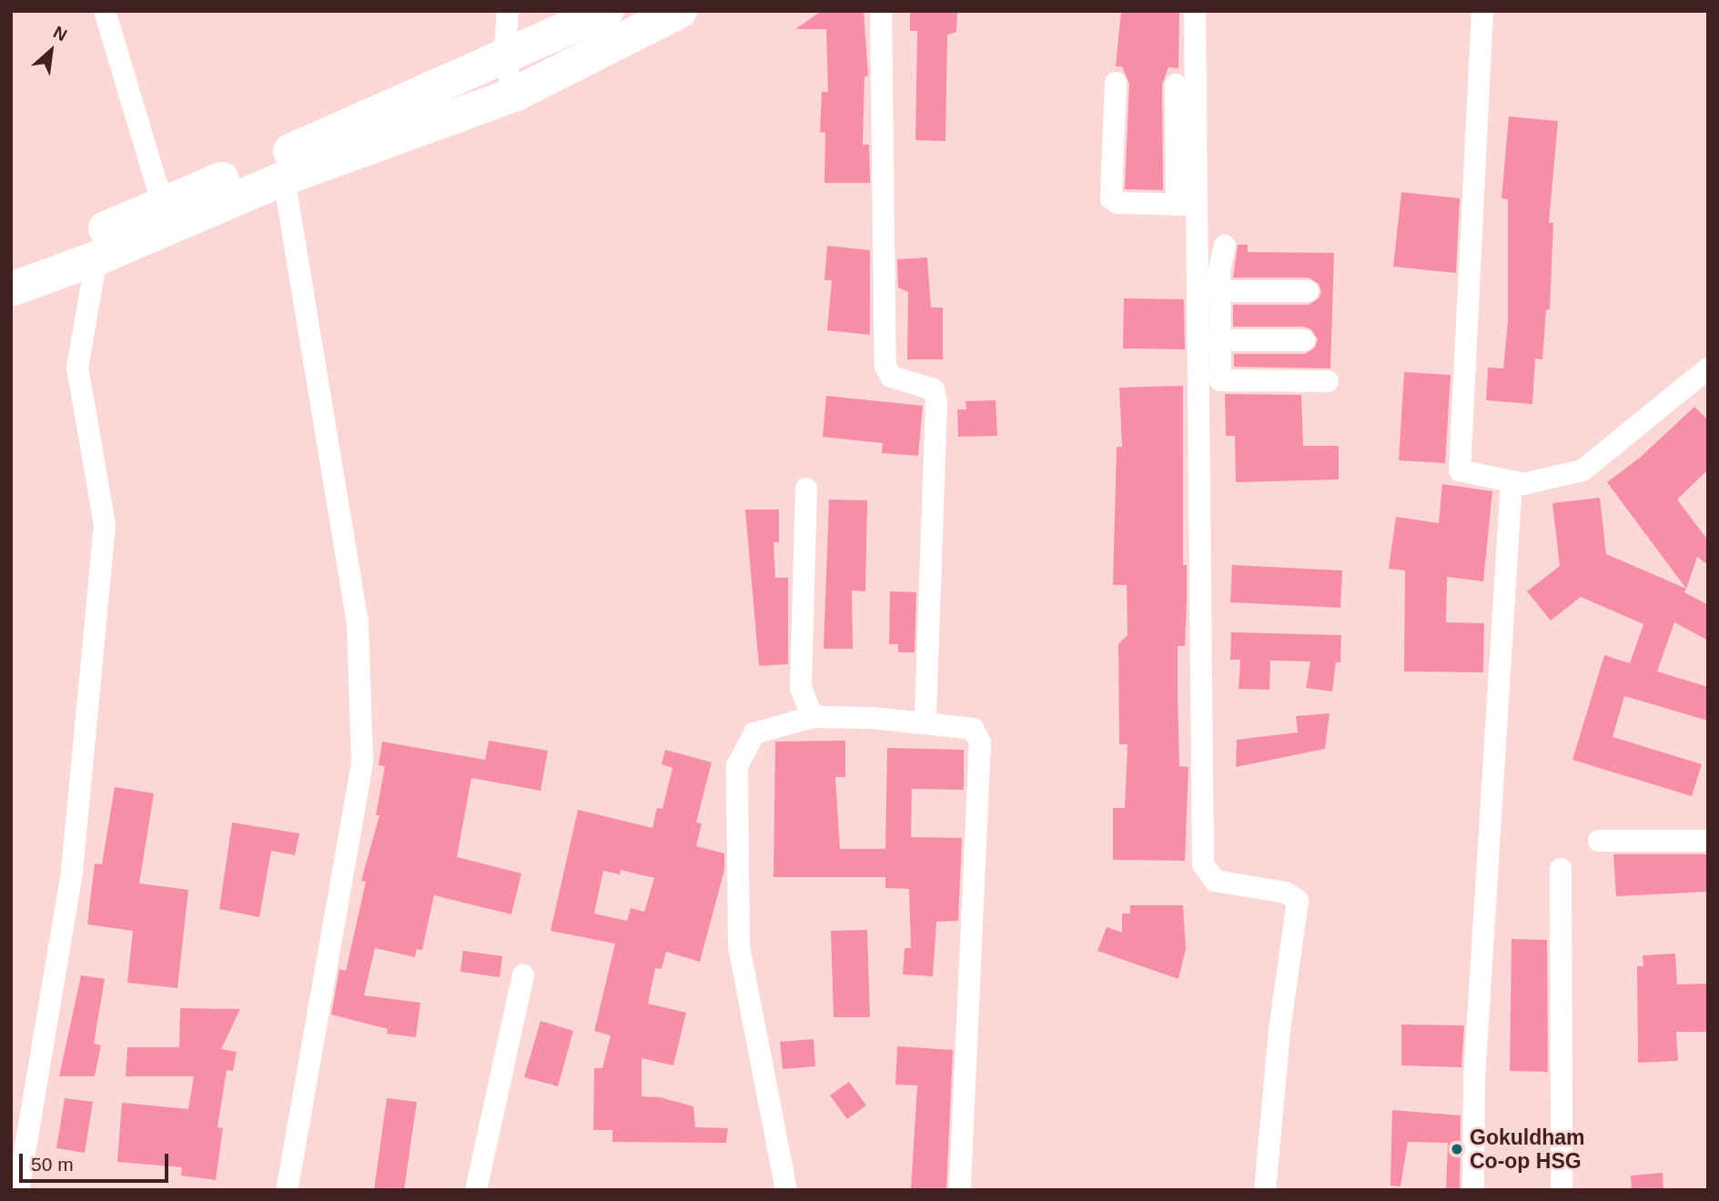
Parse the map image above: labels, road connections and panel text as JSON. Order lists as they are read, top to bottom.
{
  "places": ["Gokuldham Co-op HSG"],
  "scale_bar": "50 m",
  "north": "top right"
}
